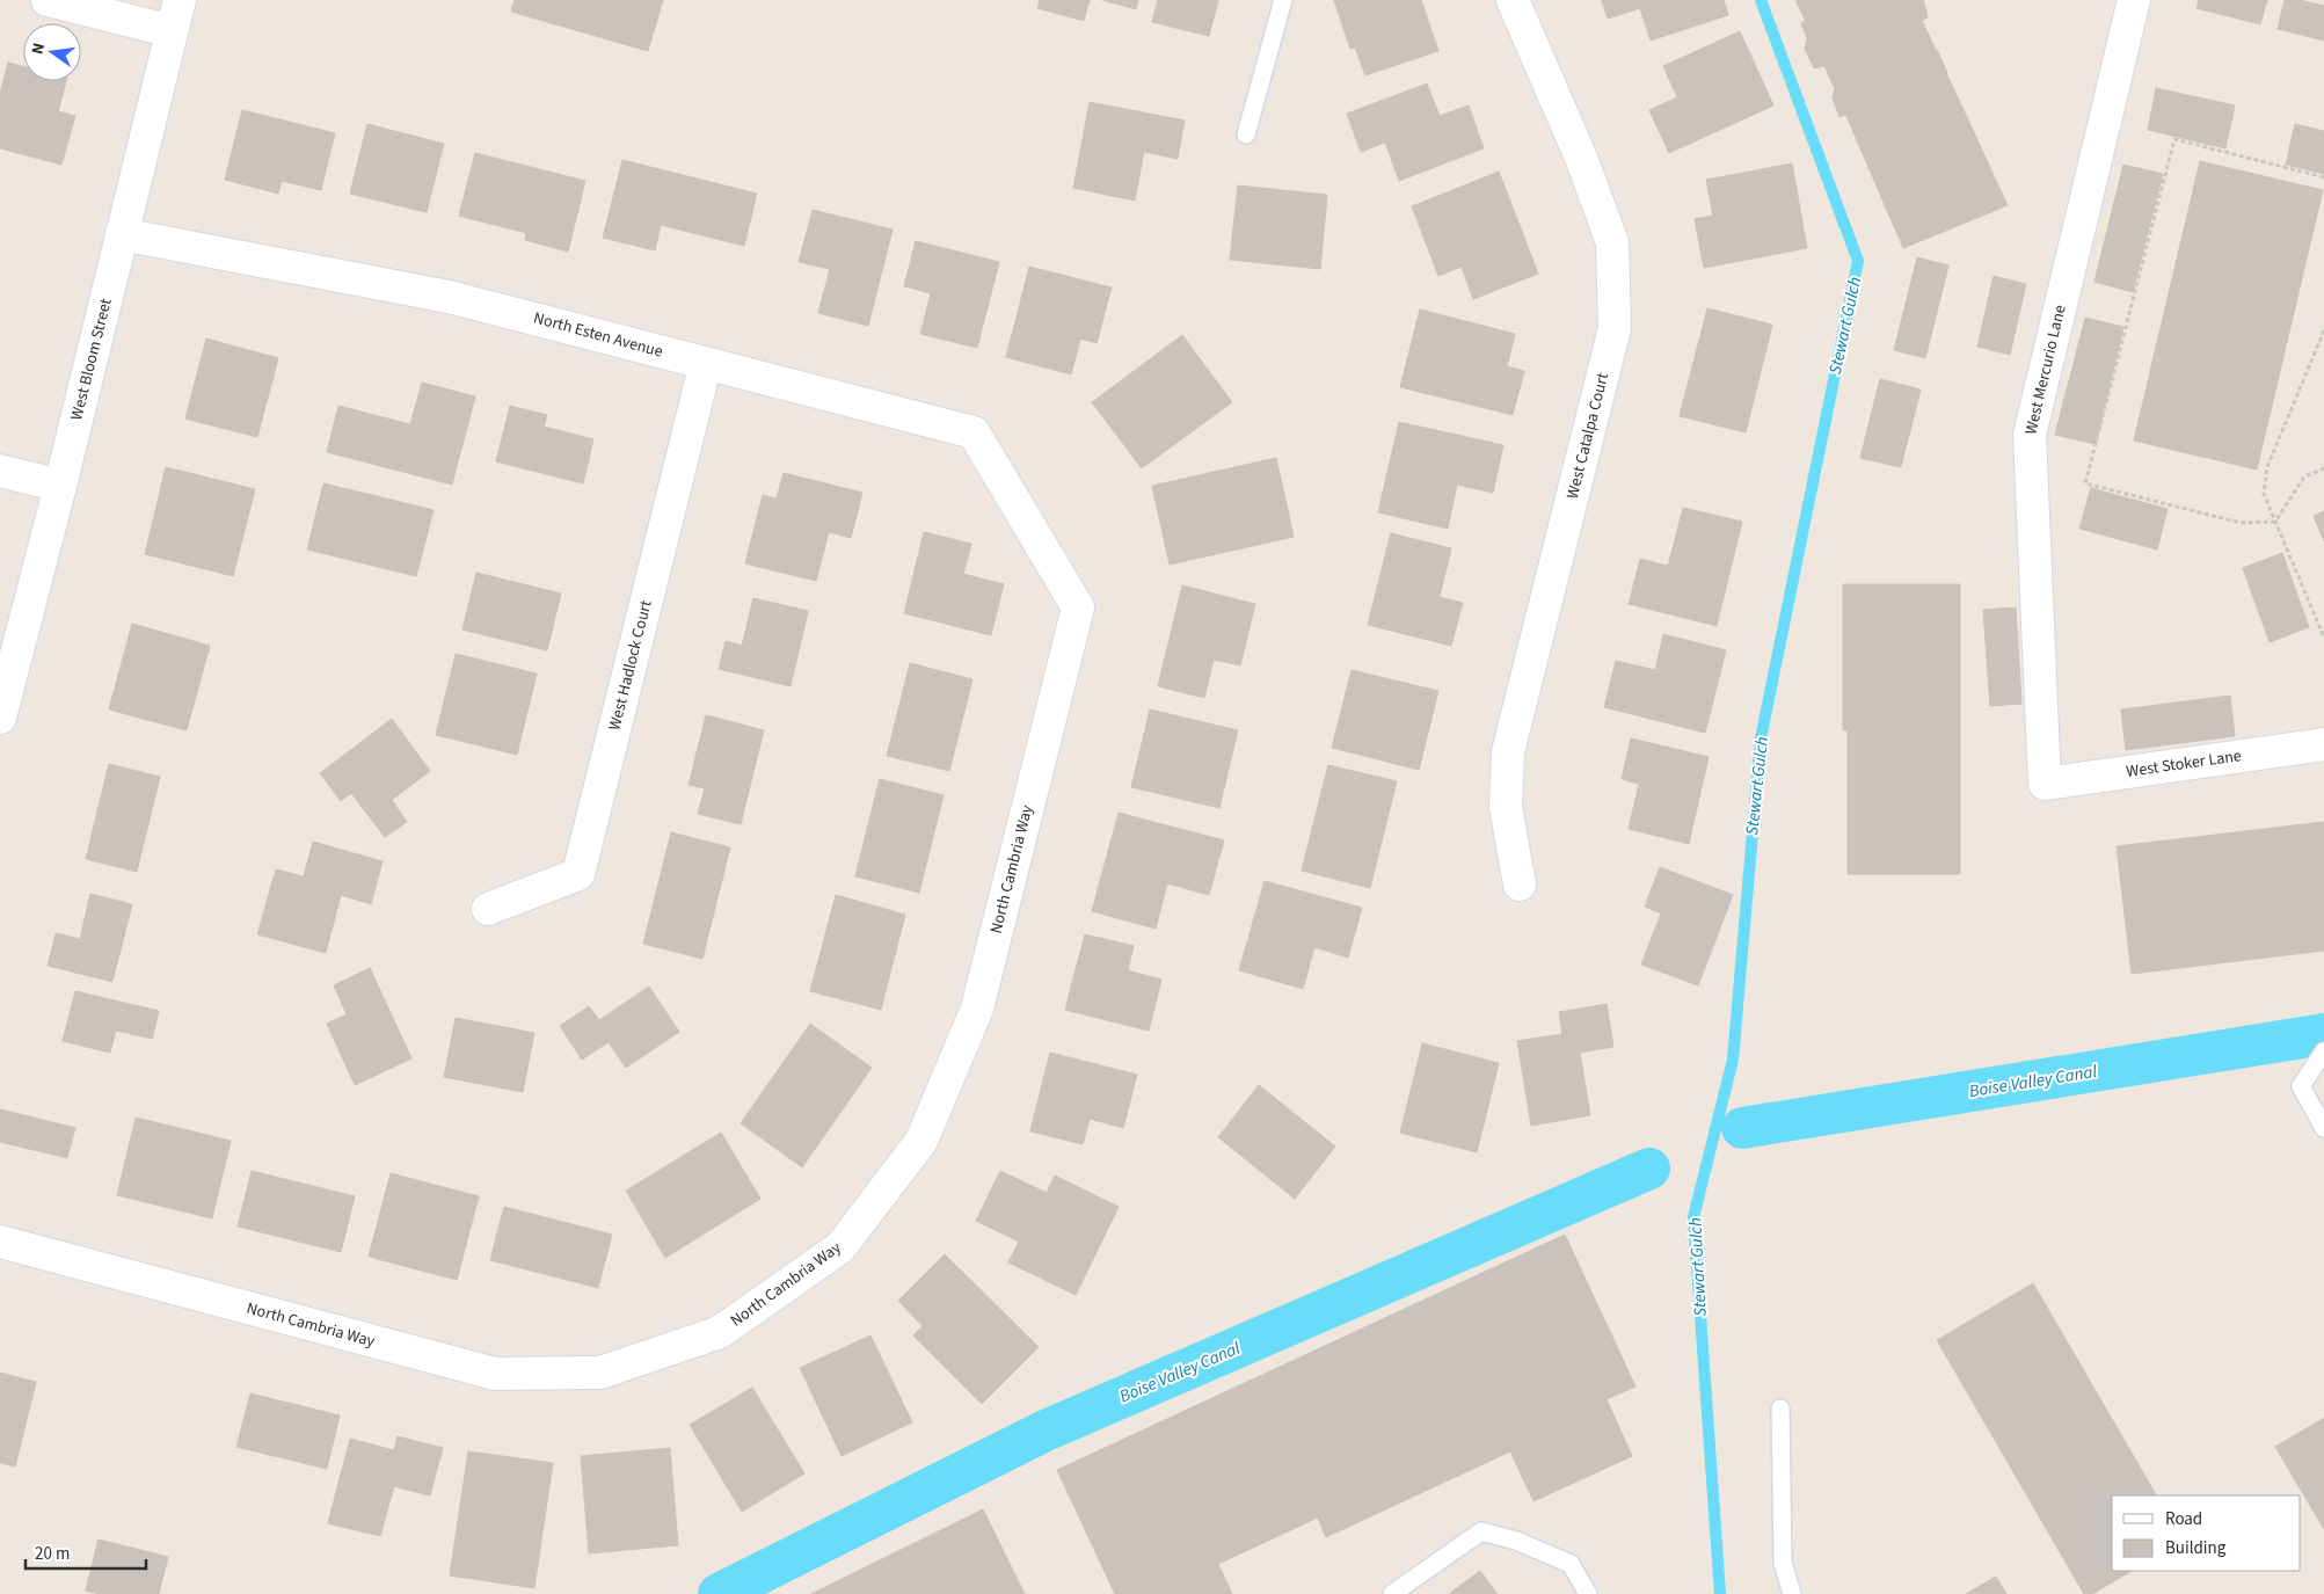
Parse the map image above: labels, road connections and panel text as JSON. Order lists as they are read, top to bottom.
{
  "streets": {
    "street": [
      "North Esten Avenue",
      "West Bloom Street",
      "West Mercurio Lane",
      "West Catalpa Court",
      "West Hadlock Court",
      "West Stoker Lane",
      "North Cambria Way"
    ]
  },
  "crossings": [
    ["North Esten Avenue", "West Bloom Street"],
    ["North Esten Avenue", "West Hadlock Court"],
    ["North Esten Avenue", "North Cambria Way"],
    ["West Mercurio Lane", "West Stoker Lane"]
  ],
  "water": ["Stewart Gulch", "Boise Valley Canal"],
  "legend": ["Road", "Building"],
  "scale_bar": "20 m",
  "north": "left"
}
